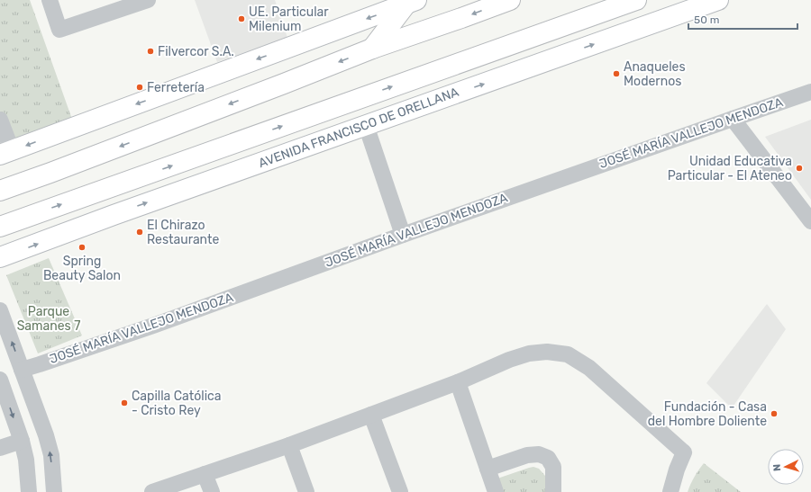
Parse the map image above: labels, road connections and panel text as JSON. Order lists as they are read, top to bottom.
{
  "streets": {
    "main road": ["AVENIDA FRANCISCO DE ORELLANA"],
    "street": ["JOSÉ MARÍA VALLEJO MENDOZA"]
  },
  "parks": ["Parque Samanes 7"],
  "places": [
    "UE. Particular Milenium",
    "Filvercor S.A.",
    "Anaqueles Modernos",
    "Ferretería",
    "Unidad Educativa Particular - El Ateneo",
    "El Chirazo Restaurante",
    "Spring Beauty Salon",
    "Capilla Católica - Cristo Rey",
    "Fundación - Casa del Hombre Doliente"
  ],
  "scale_bar": "50 m",
  "north": "left"
}
